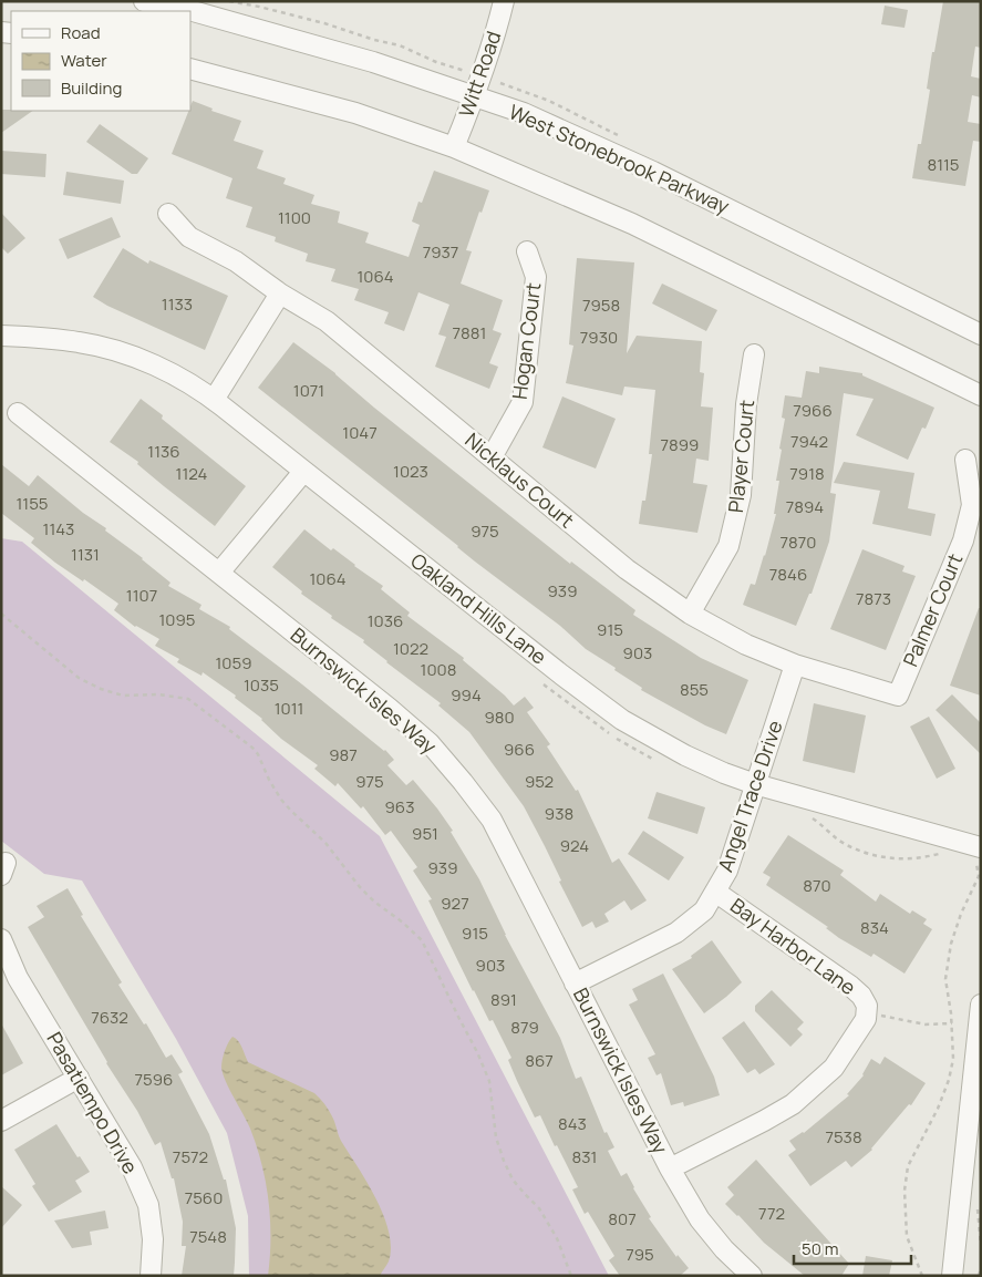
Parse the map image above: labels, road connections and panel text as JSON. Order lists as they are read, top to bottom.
{
  "streets": {
    "street": [
      "Witt Road",
      "West Stonebrook Parkway",
      "Hogan Court",
      "Player Court",
      "Nicklaus Court",
      "Oakland Hills Lane",
      "Palmer Court",
      "Burnswick Isles Way",
      "Angel Trace Drive",
      "Bay Harbor Lane",
      "Pasatiempo Drive"
    ]
  },
  "crossings": [
    ["Witt Road", "West Stonebrook Parkway"],
    ["Hogan Court", "Nicklaus Court"],
    ["Player Court", "Nicklaus Court"],
    ["Nicklaus Court", "Palmer Court"],
    ["Nicklaus Court", "Angel Trace Drive"],
    ["Oakland Hills Lane", "Angel Trace Drive"],
    ["Burnswick Isles Way", "Angel Trace Drive"],
    ["Angel Trace Drive", "Bay Harbor Lane"]
  ],
  "house_numbers": [
    "8115",
    "1100",
    "7937",
    "1064",
    "1133",
    "7958",
    "7881",
    "7930",
    "1071",
    "7966",
    "1047",
    "7942",
    "7899",
    "1136",
    "1023",
    "1124",
    "7918",
    "1155",
    "7894",
    "1143",
    "975",
    "7870",
    "1131",
    "7846",
    "1064",
    "939",
    "1107",
    "7873",
    "1095",
    "1036",
    "915",
    "1022",
    "903",
    "1059",
    "1008",
    "1035",
    "855",
    "994",
    "1011",
    "980",
    "966",
    "987",
    "975",
    "952",
    "963",
    "938",
    "951",
    "924",
    "939",
    "870",
    "927",
    "834",
    "915",
    "903",
    "891",
    "7632",
    "879",
    "867",
    "7596",
    "843",
    "7538",
    "7572",
    "831",
    "7560",
    "772",
    "807",
    "7548",
    "795"
  ],
  "legend": ["Road", "Water", "Building"],
  "scale_bar": "50 m"
}
